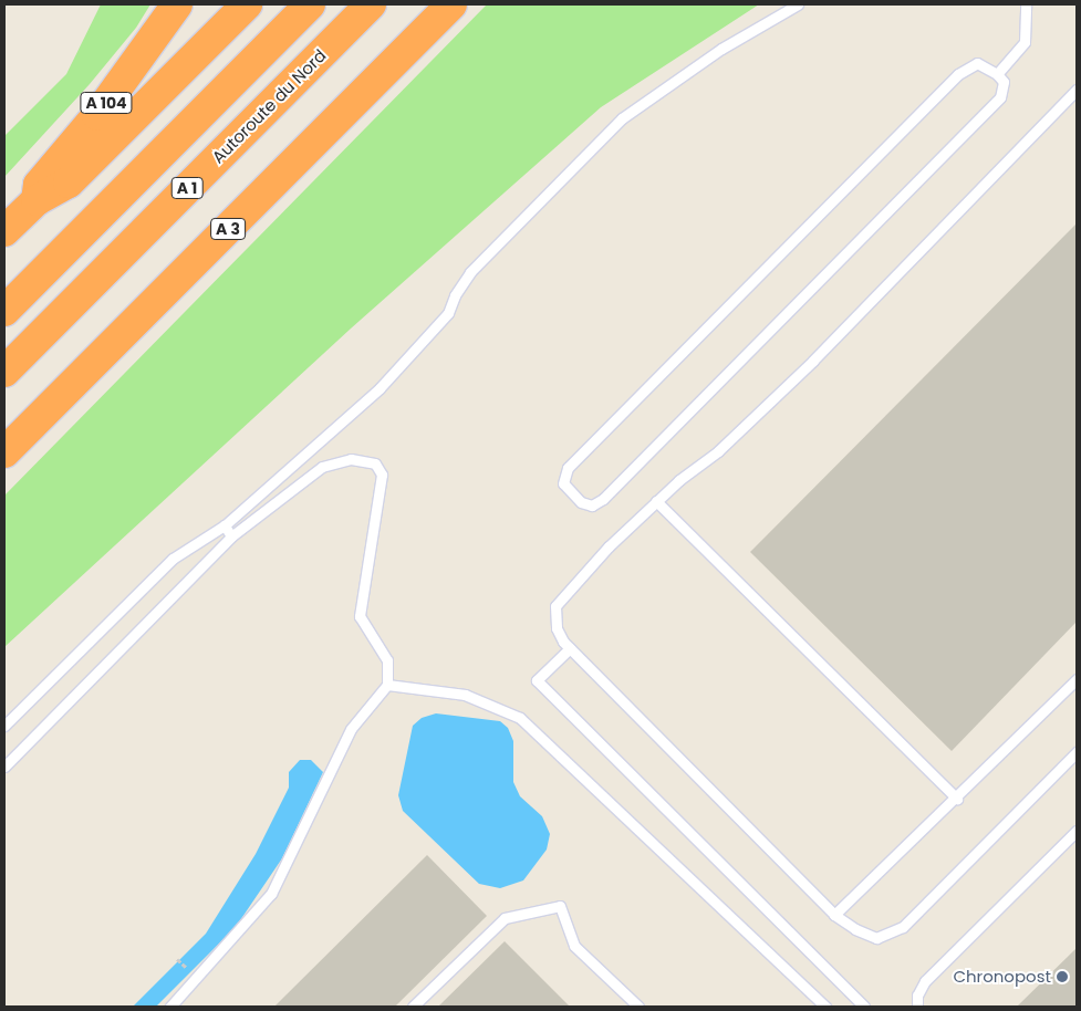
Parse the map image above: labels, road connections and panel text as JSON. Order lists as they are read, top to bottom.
{
  "streets": {
    "highway": [
      "A 104",
      "Autoroute du Nord",
      "A 1",
      "A 3"
    ]
  },
  "places": ["Chronopost"]
}
